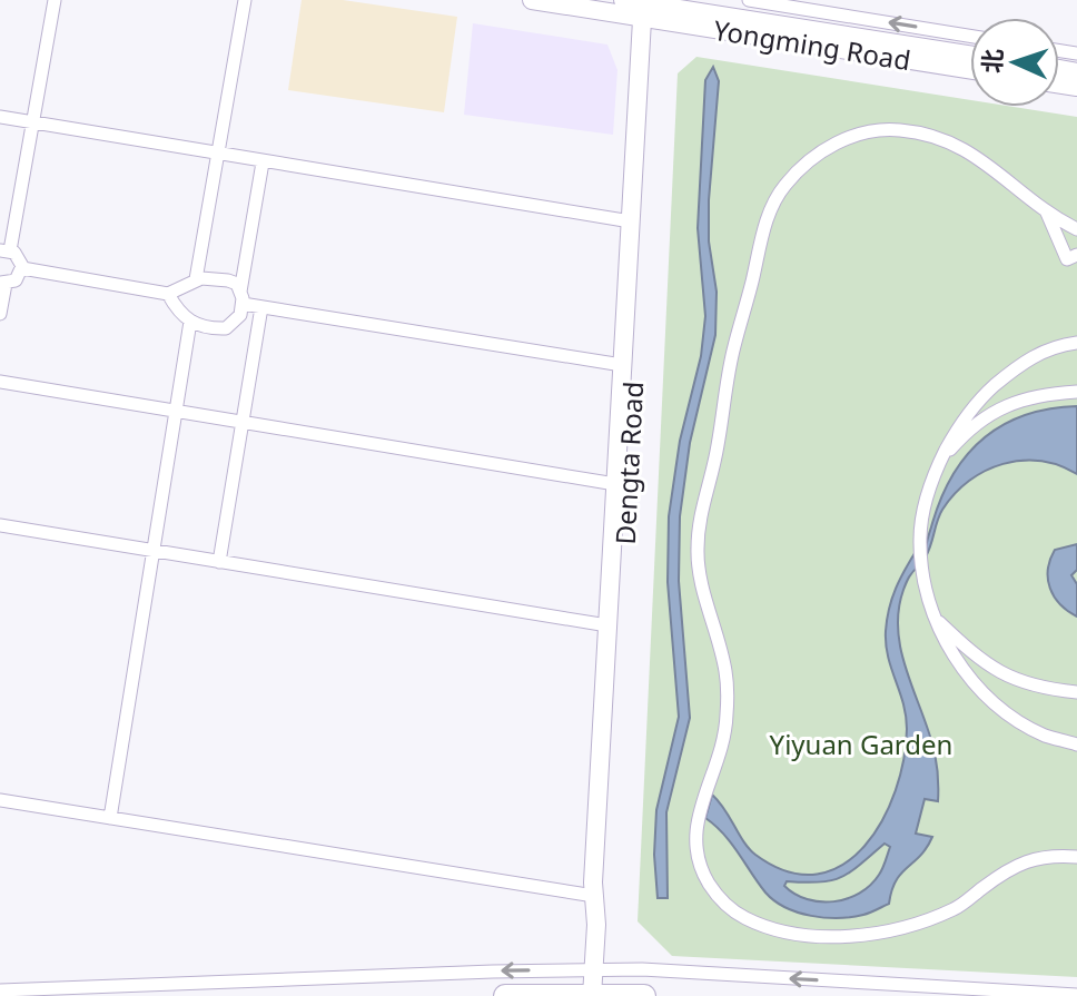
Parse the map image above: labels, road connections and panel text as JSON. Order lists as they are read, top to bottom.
{
  "streets": {
    "street": ["Yongming Road", "Dengta Road"]
  },
  "crossings": [
    ["Yongming Road", "Dengta Road"]
  ],
  "parks": ["Yiyuan Garden"],
  "north": "left"
}
